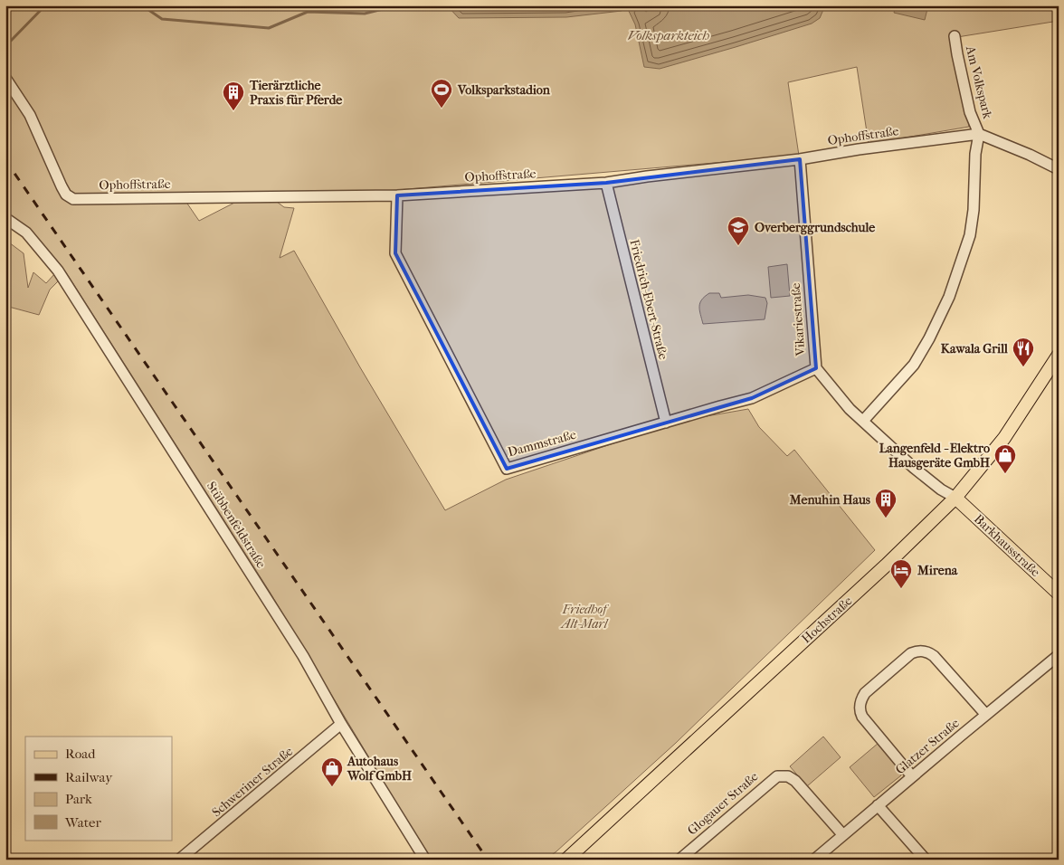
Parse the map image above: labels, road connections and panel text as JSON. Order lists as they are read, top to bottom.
{
  "streets": {
    "main road": ["Barkhausstraße", "Hochstraße"],
    "street": [
      "Am Volkspark",
      "Ophoffstraße",
      "Friedrich-Ebert-Straße",
      "Vikariestraße",
      "Dammstraße",
      "Stübbenfeldstraße",
      "Glatzer Straße",
      "Schweriner Straße",
      "Glogauer Straße"
    ]
  },
  "crossings": [
    ["Am Volkspark", "Ophoffstraße"],
    ["Ophoffstraße", "Friedrich-Ebert-Straße"],
    ["Ophoffstraße", "Vikariestraße"],
    ["Ophoffstraße", "Dammstraße"],
    ["Friedrich-Ebert-Straße", "Dammstraße"],
    ["Vikariestraße", "Dammstraße"],
    ["Vikariestraße", "Barkhausstraße"],
    ["Vikariestraße", "Hochstraße"],
    ["Stübbenfeldstraße", "Schweriner Straße"],
    ["Barkhausstraße", "Hochstraße"],
    ["Glatzer Straße", "Glogauer Straße"]
  ],
  "water": ["Volksparkteich"],
  "parks": ["Friedhof Alt-Marl"],
  "places": {
    "sports": ["Volksparkstadion"],
    "building": ["Tierärztliche Praxis für Pferde", "Menuhin Haus"],
    "school or university": ["Overberggrundschule"],
    "restaurant": ["Kawala Grill"],
    "shop": ["Langenfeld - Elektro Hausgeräte GmbH", "Autohaus Wolf GmbH"],
    "hotel": ["Mirena"]
  },
  "legend": [
    "Road",
    "Railway",
    "Park",
    "Water"
  ]
}
